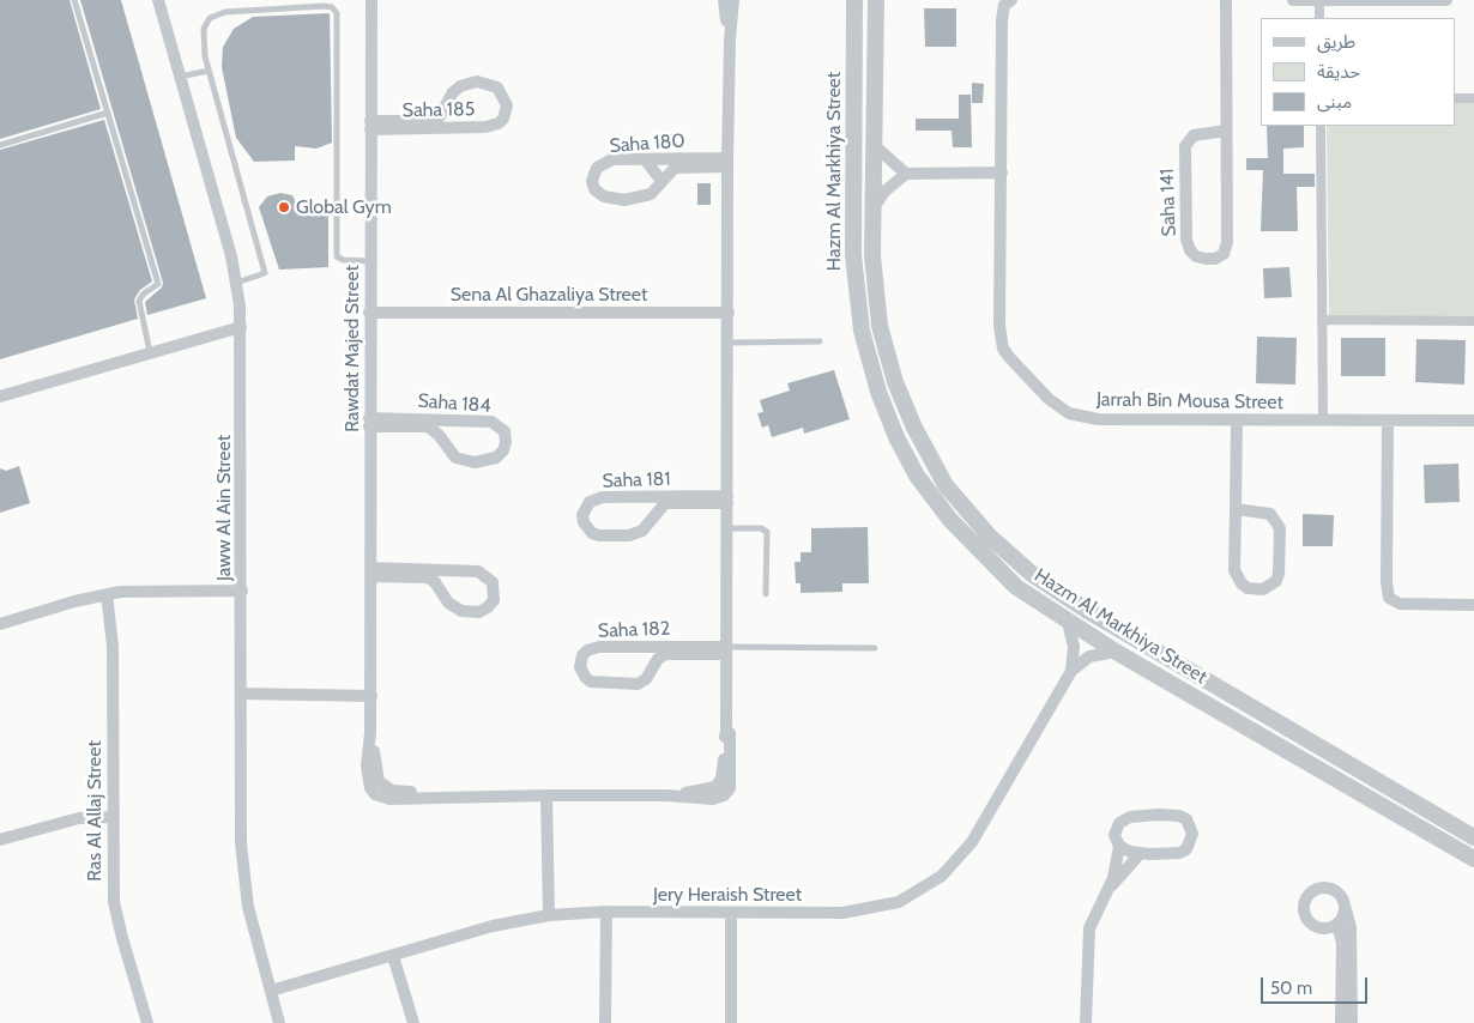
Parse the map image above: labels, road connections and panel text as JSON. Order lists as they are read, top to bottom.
{
  "streets": {
    "street": [
      "Saha 185",
      "Saha 180",
      "Hazm Al Markhiya Street",
      "Saha 141",
      "Sena Al Ghazaliya Street",
      "Rawdat Majed Street",
      "Jarrah Bin Mousa Street",
      "Saha 184",
      "Saha 181",
      "Jaww Al Ain Street",
      "Saha 182",
      "Ras Al Allaj Street",
      "Jery Heraish Street"
    ]
  },
  "crossings": [
    ["Saha 185", "Rawdat Majed Street"],
    ["Saha 180", "Rawdat Majed Street"],
    ["Hazm Al Markhiya Street", "Jery Heraish Street"],
    ["Sena Al Ghazaliya Street", "Rawdat Majed Street"],
    ["Rawdat Majed Street", "Saha 184"],
    ["Rawdat Majed Street", "Saha 181"],
    ["Rawdat Majed Street", "Saha 182"],
    ["Jaww Al Ain Street", "Jery Heraish Street"]
  ],
  "places": ["Global Gym"],
  "legend": ["طريق", "حديقة", "مبنى"],
  "scale_bar": "50 m"
}
